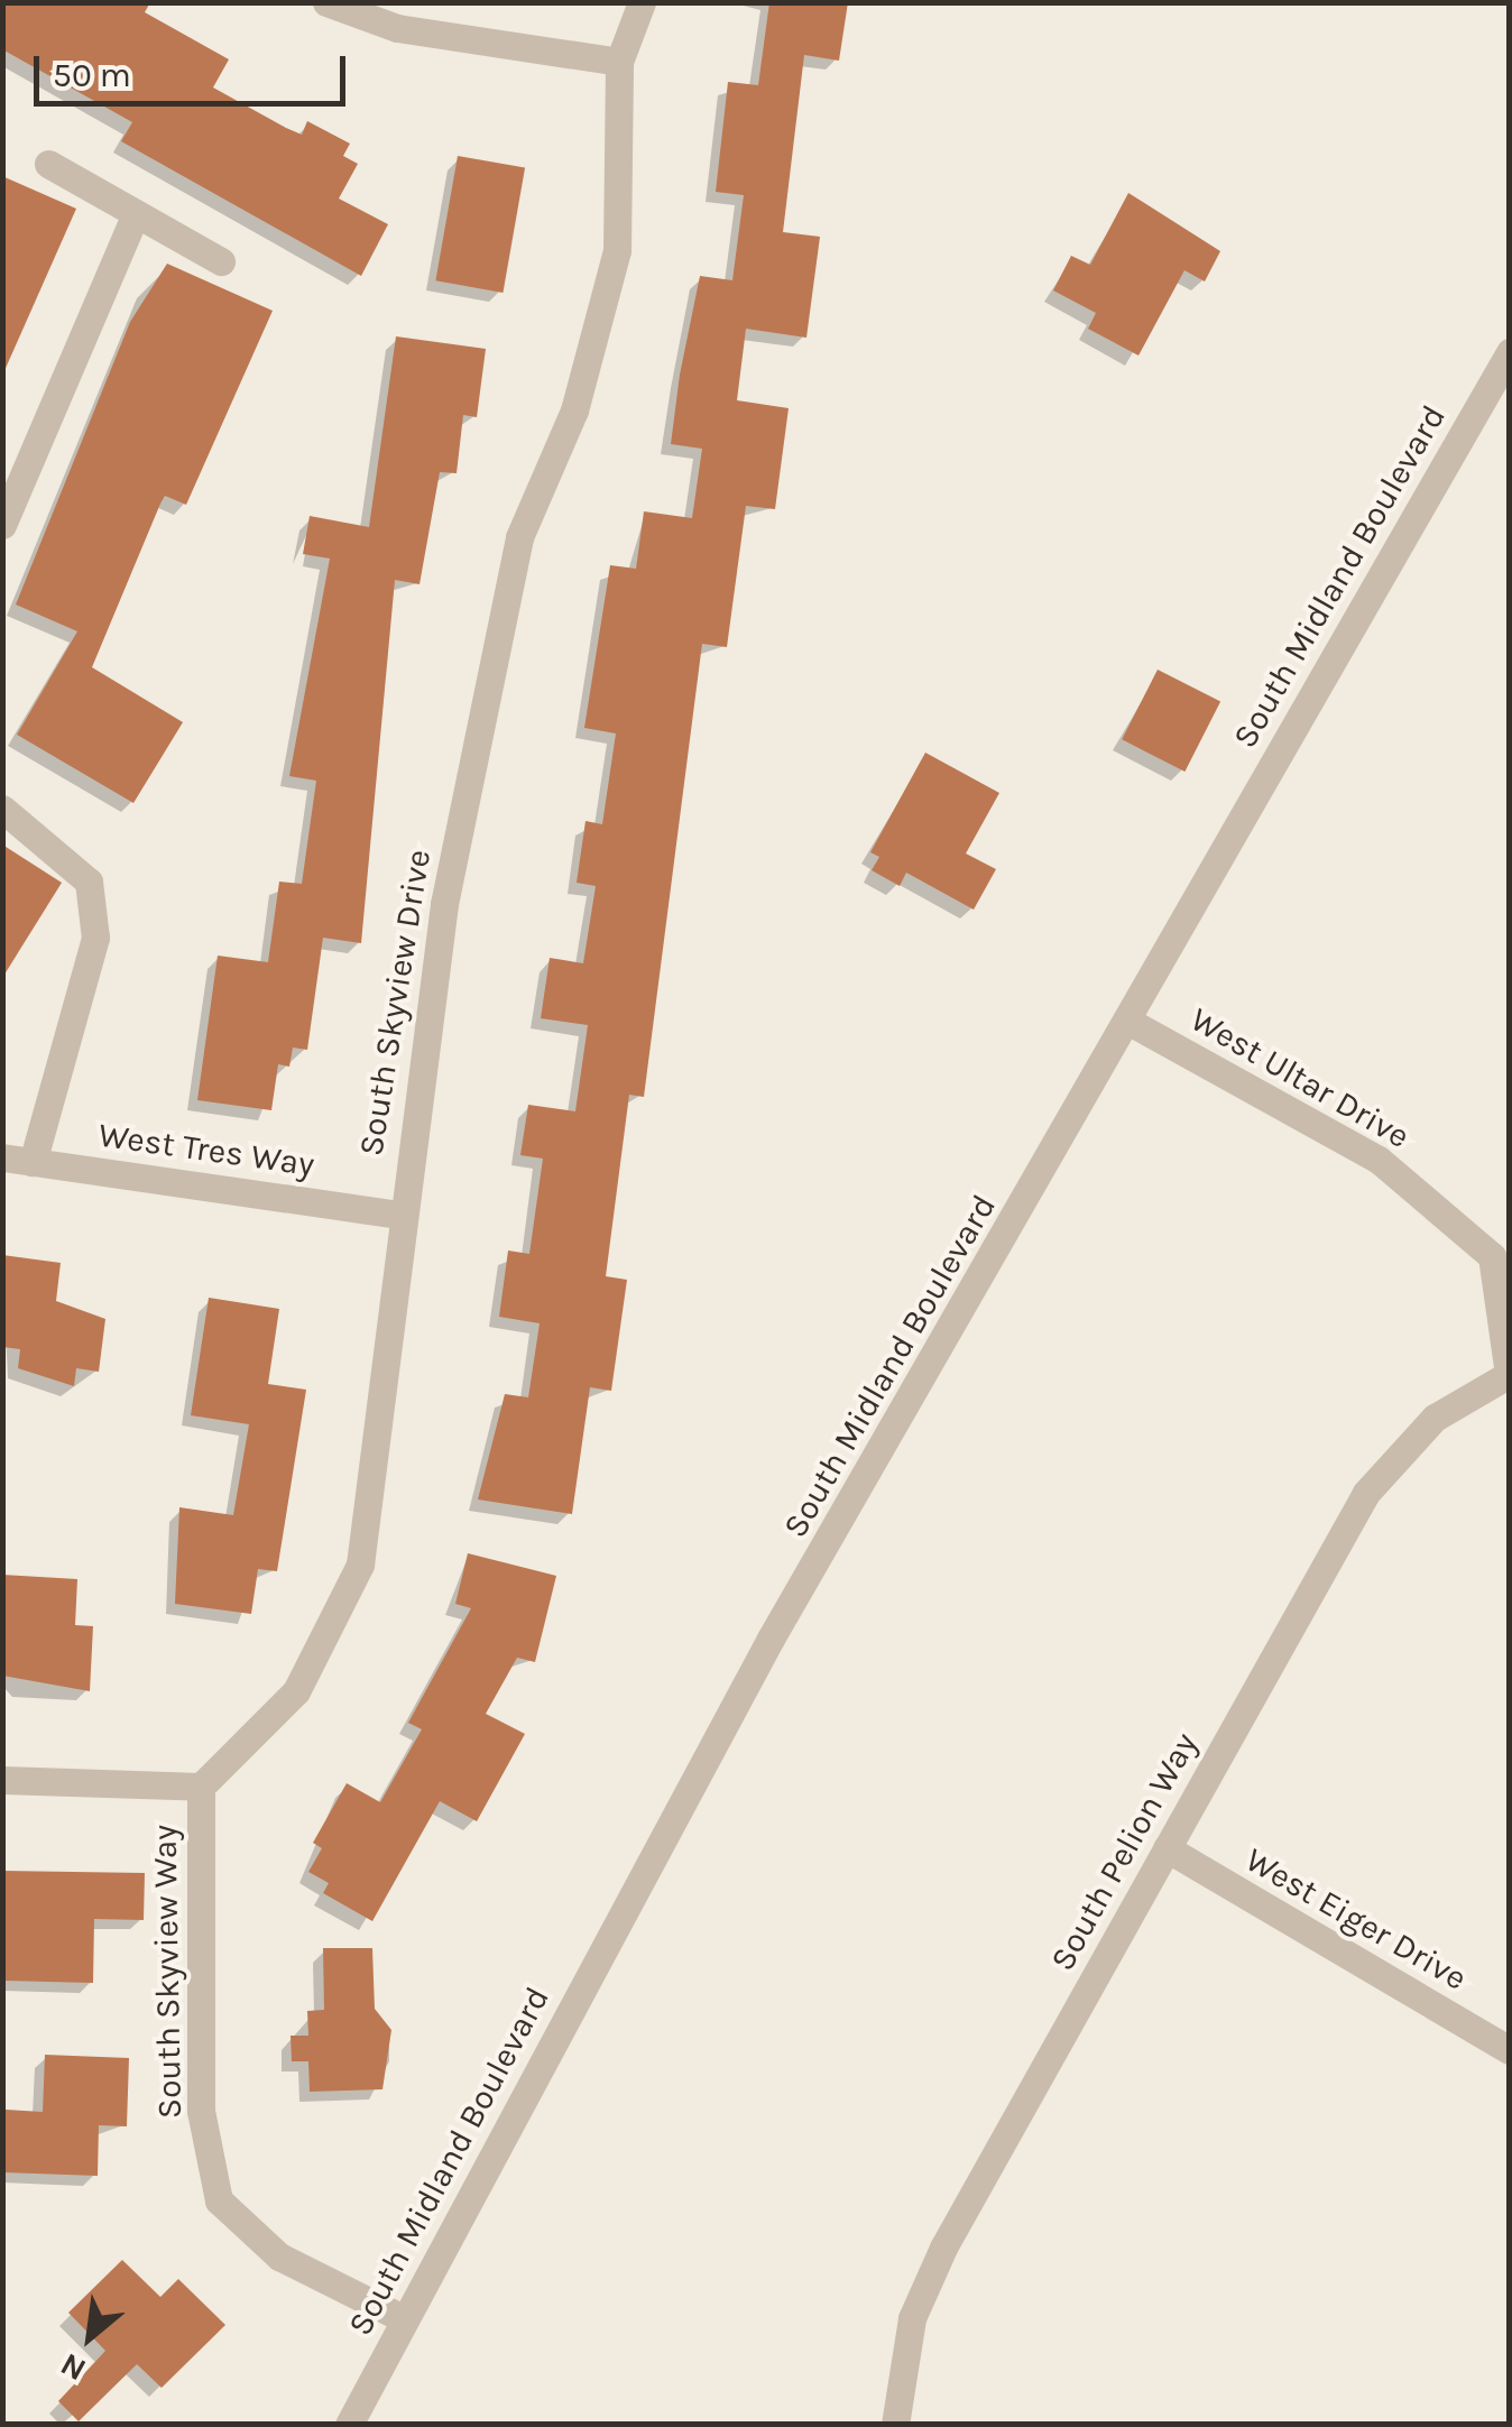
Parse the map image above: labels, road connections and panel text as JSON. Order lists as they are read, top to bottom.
{
  "streets": {
    "street": [
      "South Midland Boulevard",
      "South Skyview Drive",
      "West Ultar Drive",
      "West Tres Way",
      "South Pelion Way",
      "West Eiger Drive",
      "South Skyview Way"
    ]
  },
  "crossings": [
    ["South Midland Boulevard", "West Ultar Drive"],
    ["South Midland Boulevard", "South Skyview Way"],
    ["South Skyview Drive", "West Tres Way"],
    ["South Skyview Drive", "South Skyview Way"],
    ["West Ultar Drive", "South Pelion Way"],
    ["South Pelion Way", "West Eiger Drive"]
  ],
  "scale_bar": "50 m",
  "north": "bottom left"
}
